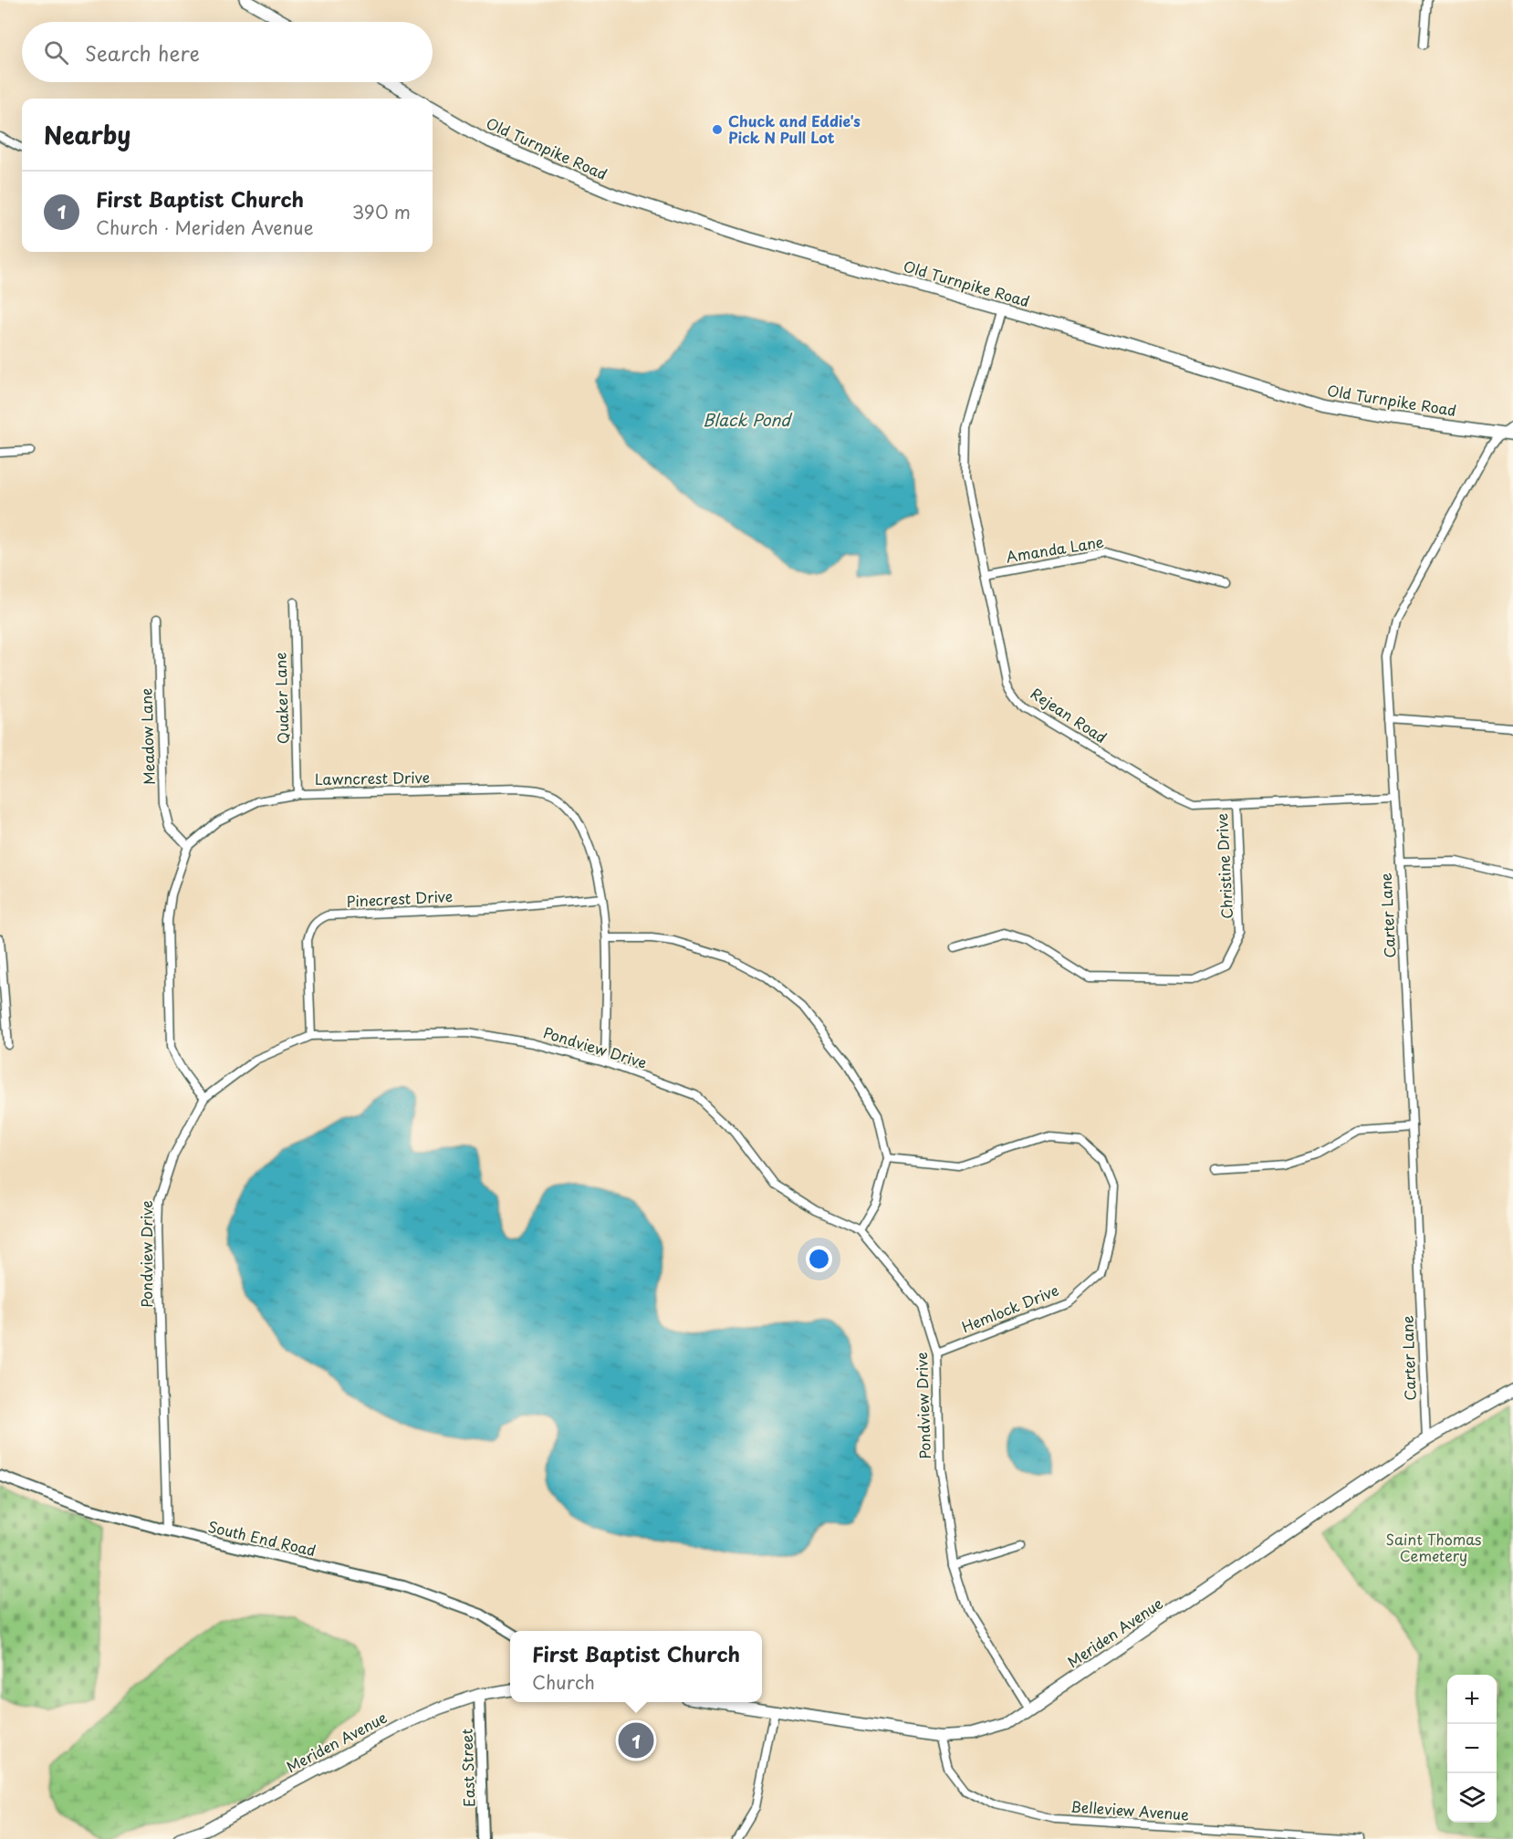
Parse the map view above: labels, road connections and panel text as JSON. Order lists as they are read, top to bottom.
{
  "streets": {
    "main road": ["Old Turnpike Road", "Meriden Avenue"],
    "street": [
      "Amanda Lane",
      "Quaker Lane",
      "Rejean Road",
      "Meadow Lane",
      "Lawncrest Drive",
      "Christine Drive",
      "Pinecrest Drive",
      "Carter Lane",
      "Pondview Drive",
      "Hemlock Drive",
      "South End Road",
      "East Street",
      "Belleview Avenue"
    ]
  },
  "crossings": [
    ["Old Turnpike Road", "Rejean Road"],
    ["Old Turnpike Road", "Carter Lane"],
    ["Amanda Lane", "Rejean Road"],
    ["Quaker Lane", "Lawncrest Drive"],
    ["Rejean Road", "Christine Drive"],
    ["Rejean Road", "Carter Lane"],
    ["Meadow Lane", "Lawncrest Drive"],
    ["Lawncrest Drive", "Pinecrest Drive"],
    ["Lawncrest Drive", "Pondview Drive"],
    ["Pinecrest Drive", "Pondview Drive"],
    ["Carter Lane", "Meriden Avenue"],
    ["Pondview Drive", "Hemlock Drive"],
    ["Pondview Drive", "South End Road"],
    ["Pondview Drive", "Meriden Avenue"],
    ["Meriden Avenue", "East Street"],
    ["Meriden Avenue", "Belleview Avenue"]
  ],
  "water": ["Black Pond"],
  "parks": ["Saint Thomas Cemetery"],
  "places": ["Chuck and Eddie's Pick N Pull Lot"],
  "page": {
    "search": "Search here",
    "heading": "Nearby",
    "list": [
      {
        "mark": "1",
        "name": "First Baptist Church",
        "note": "Church · Meriden Avenue",
        "value": "390 m"
      }
    ],
    "popup": ["First Baptist Church", "Church"],
    "map_buttons": ["+", "−"],
    "pins": "1"
  }
}
